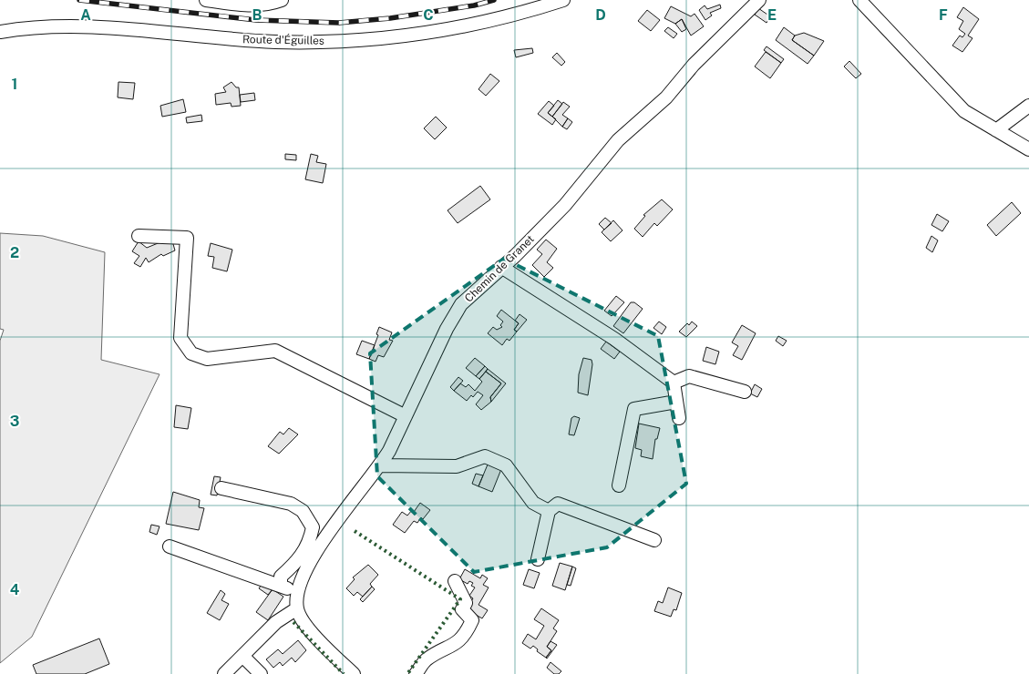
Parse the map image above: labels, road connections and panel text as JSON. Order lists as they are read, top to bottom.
{
  "streets": {
    "street": ["Route d'Éguilles", "Chemin de Granet"]
  },
  "grid": {
    "columns": [
      "A",
      "B",
      "C",
      "D",
      "E",
      "F"
    ],
    "rows": [
      "1",
      "2",
      "3",
      "4"
    ]
  }
}
